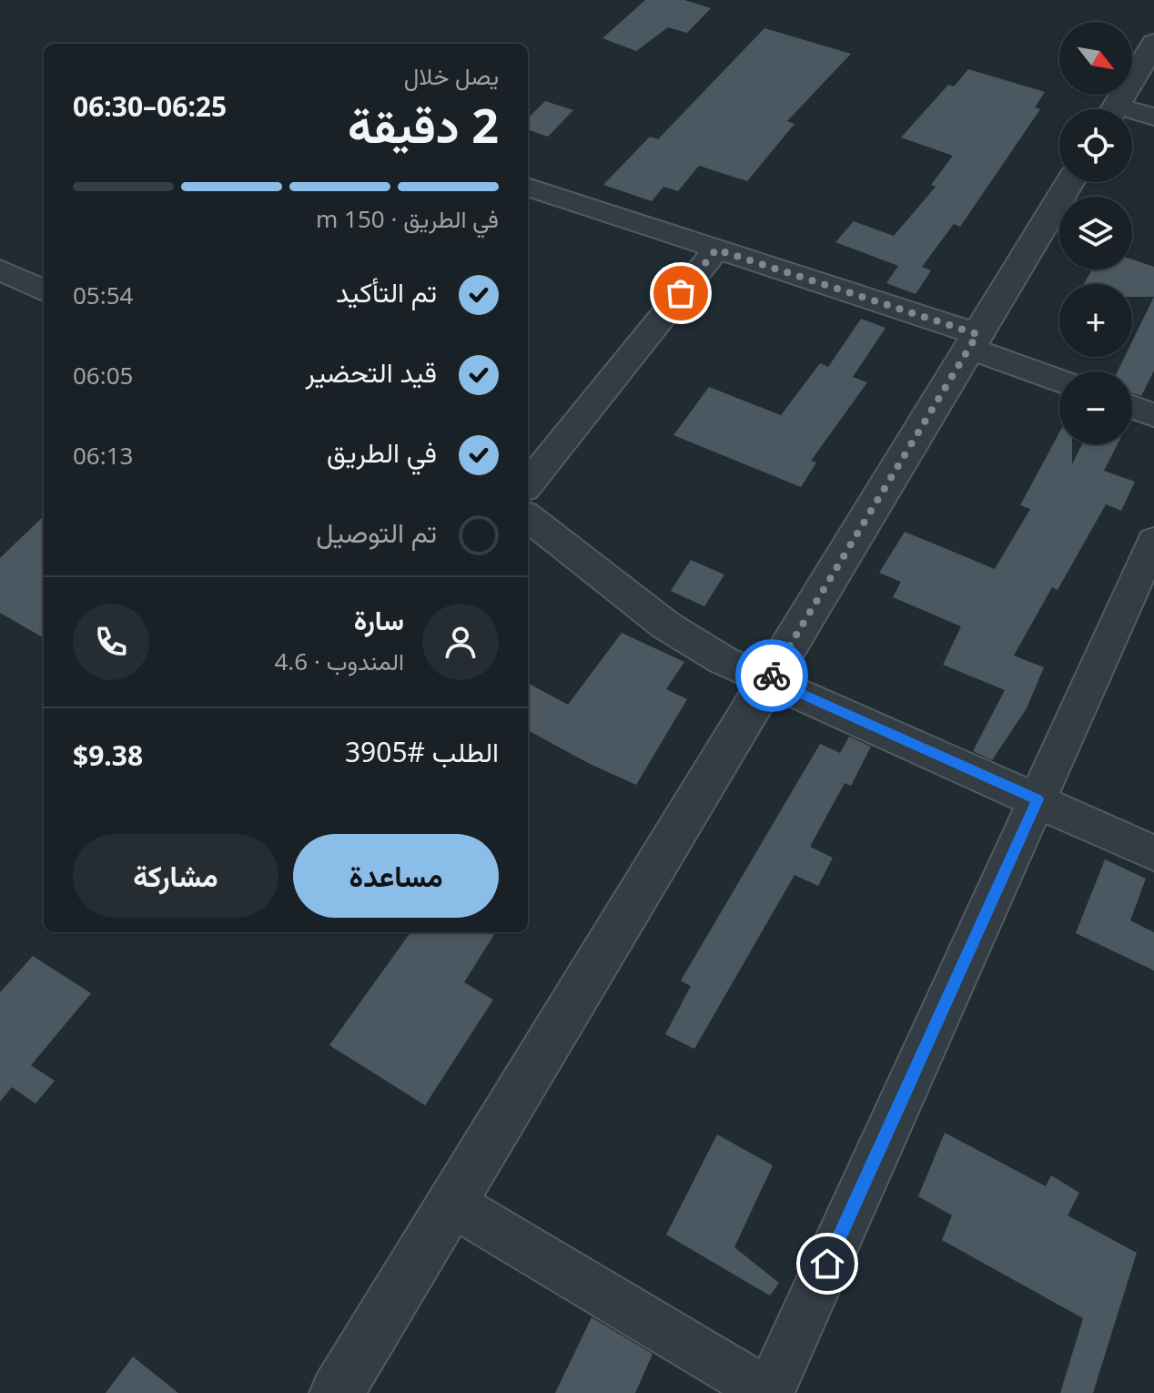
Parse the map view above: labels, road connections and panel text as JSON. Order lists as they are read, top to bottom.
{
  "north": "bottom right",
  "page": {
    "map_buttons": ["+", "−"],
    "heading": ["2 دقيقة", "يصل خلال", "06:25–06:30"],
    "panel": [
      "سارة",
      "المندوب · 4.6",
      "الطلب #3905",
      "$9.38"
    ],
    "bar": "في الطريق · 150 m",
    "list": [
      ["تم التأكيد", "05:54"],
      ["قيد التحضير", "06:05"],
      ["في الطريق", "06:13"],
      "تم التوصيل"
    ],
    "buttons": ["مساعدة", "مشاركة"]
  }
}
